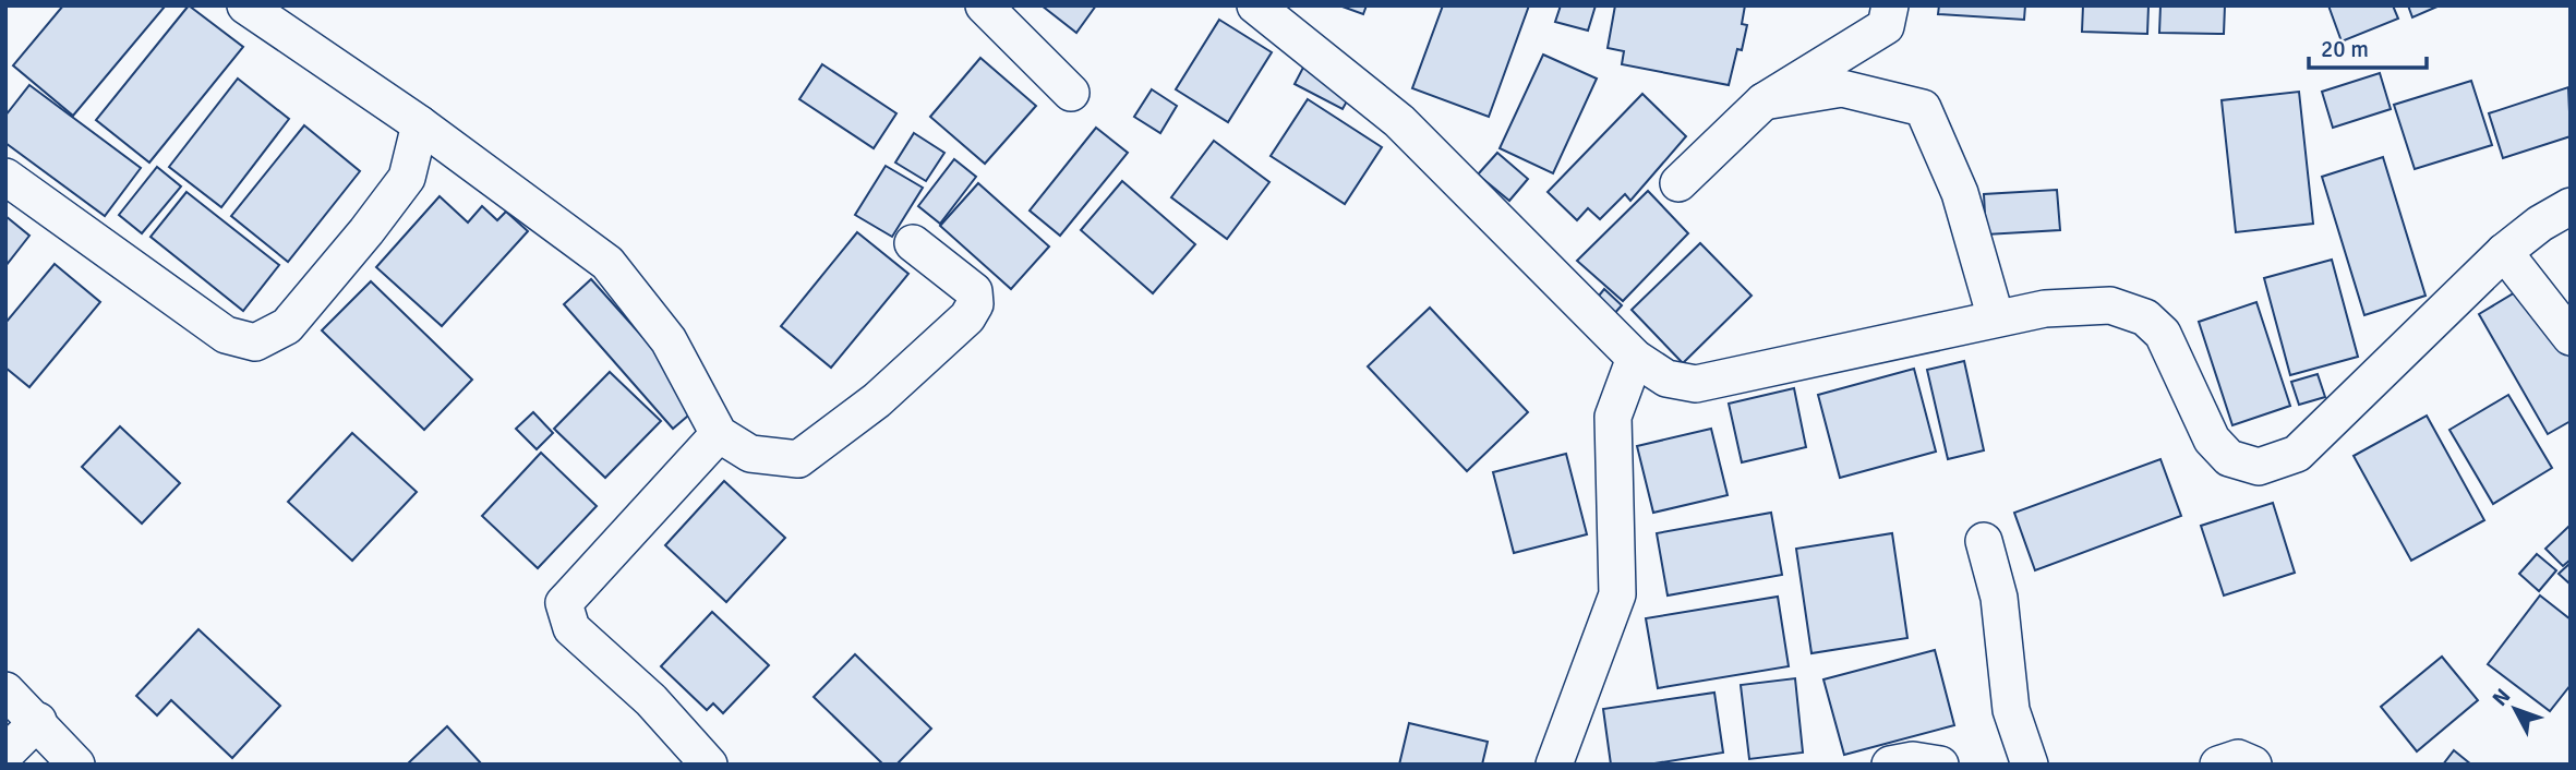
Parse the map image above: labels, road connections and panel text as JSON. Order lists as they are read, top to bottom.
{
  "scale_bar": "20 m",
  "north": "top left"
}
